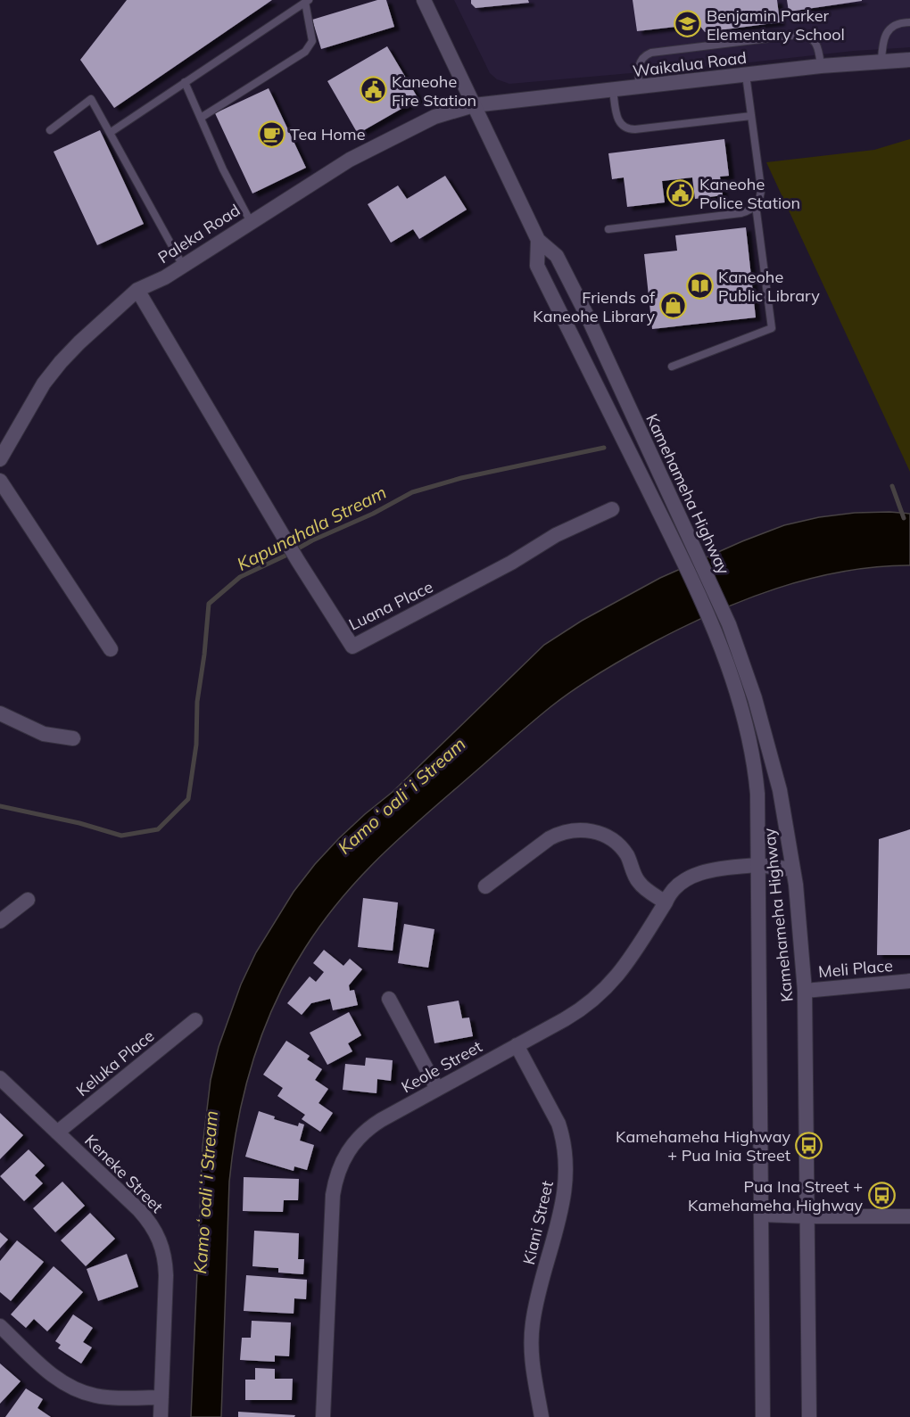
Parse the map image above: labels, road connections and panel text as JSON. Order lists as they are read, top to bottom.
{
  "streets": {
    "street": [
      "Waikalua Road",
      "Paleka Road",
      "Kamehameha Highway",
      "Luana Place",
      "Meli Place",
      "Keluka Place",
      "Keole Street",
      "Keneke Street",
      "Kiani Street"
    ]
  },
  "crossings": [
    ["Waikalua Road", "Paleka Road"],
    ["Waikalua Road", "Kamehameha Highway"],
    ["Paleka Road", "Kamehameha Highway"],
    ["Paleka Road", "Luana Place"],
    ["Kamehameha Highway", "Meli Place"],
    ["Kamehameha Highway", "Keole Street"],
    ["Keluka Place", "Keneke Street"],
    ["Keole Street", "Kiani Street"]
  ],
  "water": ["Kapunahala Stream", "Kamoʻoaliʻi Stream"],
  "places": {
    "school or university": ["Benjamin Parker Elementary School"],
    "public building": ["Kaneohe Fire Station", "Kaneohe Police Station"],
    "cafe": ["Tea Home"],
    "library": ["Kaneohe Public Library"],
    "shop": ["Friends of Kaneohe Library"],
    "bus stop": ["Kamehameha Highway + Pua Inia Street", "Pua Ina Street + Kamehameha Highway"]
  }
}
